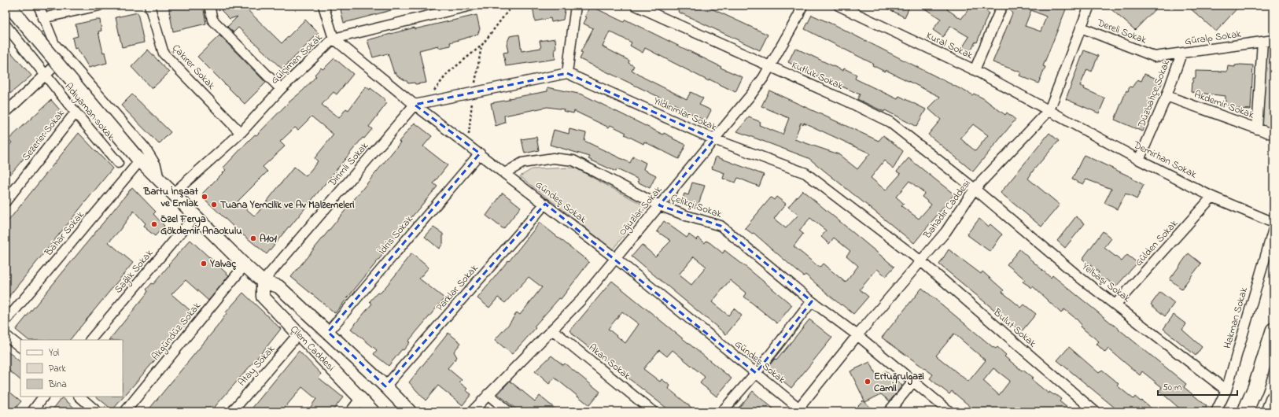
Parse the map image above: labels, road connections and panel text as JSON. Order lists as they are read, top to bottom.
{
  "streets": {
    "main road": ["Çilem Caddesi"],
    "street": [
      "Dereli Sokak",
      "Güralp Sokak",
      "Kural Sokak",
      "Gülçimen Sokak",
      "Çakırer Sokak",
      "Kutluk Sokak",
      "Düzbahçe Sokak",
      "Akdemir Sokak",
      "Adıyaman sokak",
      "Yıldırımlar Sokak",
      "Sezerler Sokak",
      "Demirhan Sokak",
      "Dirimli Sokak",
      "Gündeş Sokak",
      "Çelikçi Sokak",
      "Bahadır Caddesi",
      "Oğuzlar Sokak",
      "Bahar Sokak",
      "İdris Sokak",
      "Gülden Sokak",
      "Sağlık Sokak",
      "Yelbaşı Sokak",
      "Parklar Sokak",
      "Hakman Sokak",
      "Bulut Sokak",
      "Akgündüz Sokak",
      "Akan Sokak",
      "Atay Sokak"
    ]
  },
  "crossings": [
    ["Dereli Sokak", "Güralp Sokak"],
    ["Dereli Sokak", "Bahadır Caddesi"],
    ["Güralp Sokak", "Düzbahçe Sokak"],
    ["Kural Sokak", "Demirhan Sokak"],
    ["Kural Sokak", "Bahadır Caddesi"],
    ["Gülçimen Sokak", "Çakırer Sokak"],
    ["Gülçimen Sokak", "Gündeş Sokak"],
    ["Kutluk Sokak", "Bahadır Caddesi"],
    ["Kutluk Sokak", "Oğuzlar Sokak"],
    ["Kutluk Sokak", "Yelbaşı Sokak"],
    ["Düzbahçe Sokak", "Akdemir Sokak"],
    ["Düzbahçe Sokak", "Demirhan Sokak"],
    ["Adıyaman sokak", "Sezerler Sokak"],
    ["Yıldırımlar Sokak", "Bahadır Caddesi"],
    ["Yıldırımlar Sokak", "Oğuzlar Sokak"],
    ["Yıldırımlar Sokak", "Bulut Sokak"],
    ["Demirhan Sokak", "Bahadır Caddesi"],
    ["Demirhan Sokak", "Gülden Sokak"],
    ["Dirimli Sokak", "Gündeş Sokak"],
    ["Dirimli Sokak", "Çilem Caddesi"],
    ["Gündeş Sokak", "Çelikçi Sokak"],
    ["Gündeş Sokak", "Bahadır Caddesi"],
    ["Gündeş Sokak", "Oğuzlar Sokak"],
    ["Gündeş Sokak", "İdris Sokak"],
    ["Gündeş Sokak", "Parklar Sokak"],
    ["Çelikçi Sokak", "Bahadır Caddesi"],
    ["Çelikçi Sokak", "Oğuzlar Sokak"],
    ["Bahadır Caddesi", "Yelbaşı Sokak"],
    ["Bahadır Caddesi", "Bulut Sokak"],
    ["Oğuzlar Sokak", "Akan Sokak"],
    ["Gülden Sokak", "Yelbaşı Sokak"],
    ["Yelbaşı Sokak", "Hakman Sokak"],
    ["Çilem Caddesi", "Atay Sokak"]
  ],
  "places": [
    "Bartu İnşaat ve Emlak",
    "Tuana Yemcilik ve Av Malzemeleri",
    "Özel Ferya Gökdemir Anaokulu",
    "A101",
    "Yalvaç",
    "Ertuğrulgazi Camii"
  ],
  "legend": ["Yol", "Park", "Bina"],
  "scale_bar": "50 m"
}
